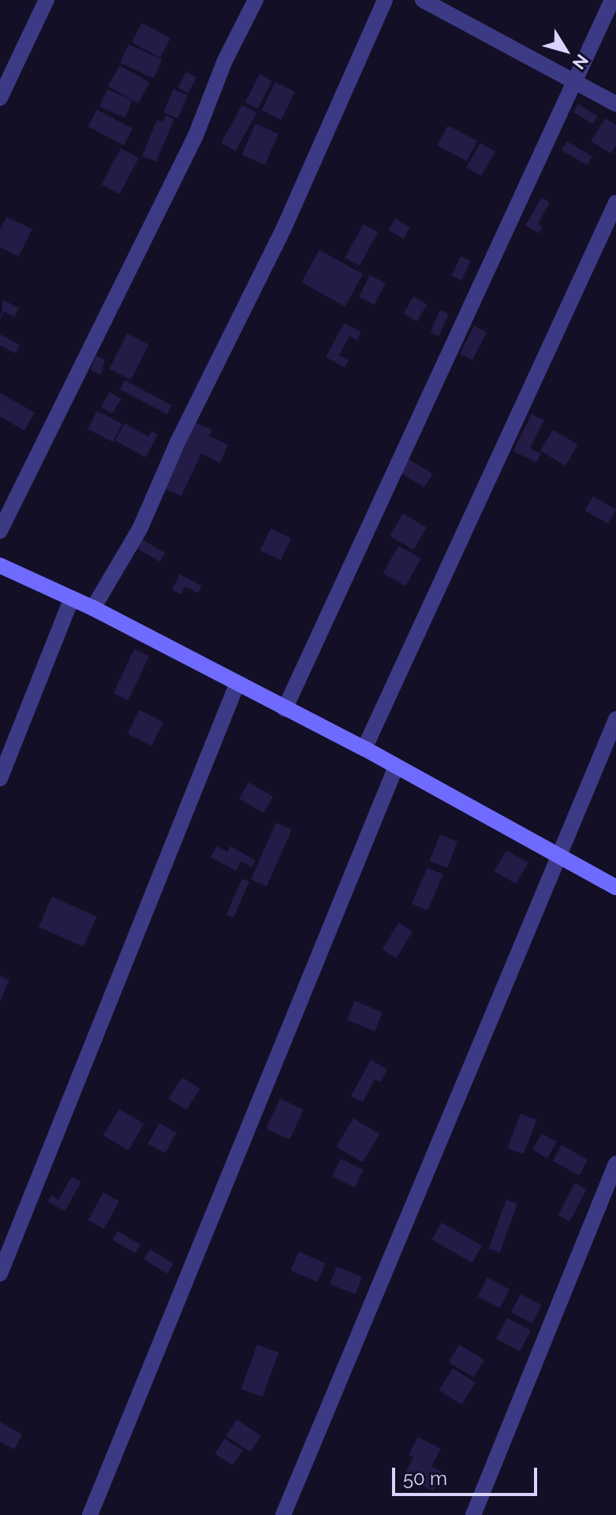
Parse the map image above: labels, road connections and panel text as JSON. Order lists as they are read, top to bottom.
{
  "scale_bar": "50 m",
  "north": "bottom right"
}
